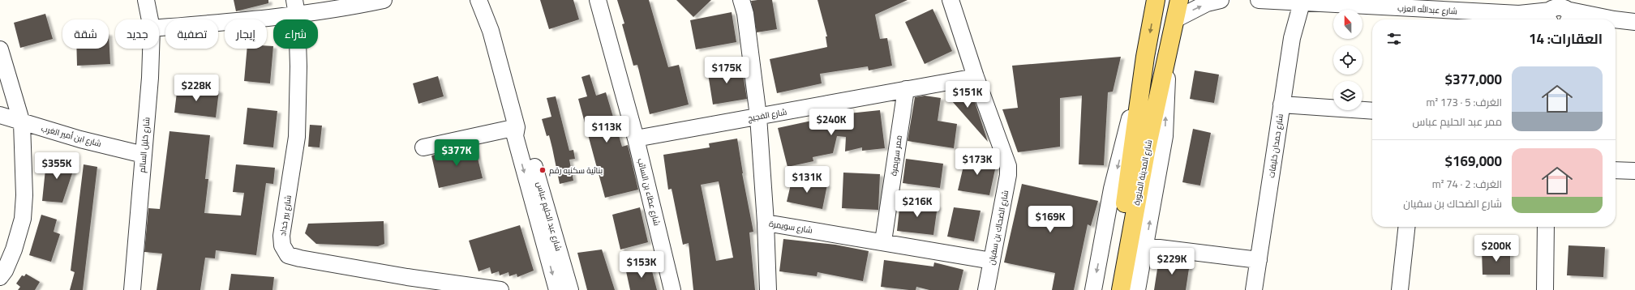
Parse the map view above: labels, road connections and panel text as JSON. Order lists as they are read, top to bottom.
{
  "streets": {
    "main road": ["شارع المدينة المنورة"],
    "street": [
      "شارع عبدالله العزب",
      "شارع الفجيج",
      "شارع ابن أمير الغرب",
      "شارع خليل السالم",
      "شارع حمدان خليفات",
      "ممر سويمرة",
      "شارع عطاء بن السائب",
      "شارع بير خداد",
      "شارع عبد الحليم عباس",
      "شارع سويمرة",
      "شارع الضحاك بن سفيان"
    ]
  },
  "crossings": [
    ["شارع عبدالله العزب", "شارع حمدان خليفات"],
    ["شارع الفجيج", "ممر سويمرة"],
    ["شارع الفجيج", "شارع عطاء بن السائب"],
    ["شارع الفجيج", "شارع سويمرة"],
    ["شارع الفجيج", "شارع الضحاك بن سفيان"],
    ["شارع ابن أمير الغرب", "شارع خليل السالم"],
    ["ممر سويمرة", "شارع سويمرة"],
    ["شارع سويمرة", "شارع الضحاك بن سفيان"]
  ],
  "places": ["بنائية سكنيه رقم"],
  "north": "top",
  "page": {
    "chip": [
      "شراء",
      "إيجار",
      "تصفية",
      "جديد",
      "شقة"
    ],
    "heading": "العقارات: 14",
    "price": [
      "$175K",
      "$228K",
      "$151K",
      "$240K",
      "$113K",
      "$377K",
      "$173K",
      "$355K",
      "$131K",
      "$216K",
      "$169K",
      "$200K",
      "$229K",
      "$153K"
    ],
    "list": [
      {
        "name": "$377,000",
        "note": "الغرف: 5 · 173 m² · ممر عبد الحليم عباس"
      },
      {
        "name": "$169,000",
        "note": "الغرف: 2 · 74 m² · شارع الضحاك بن سفيان"
      }
    ]
  }
}
